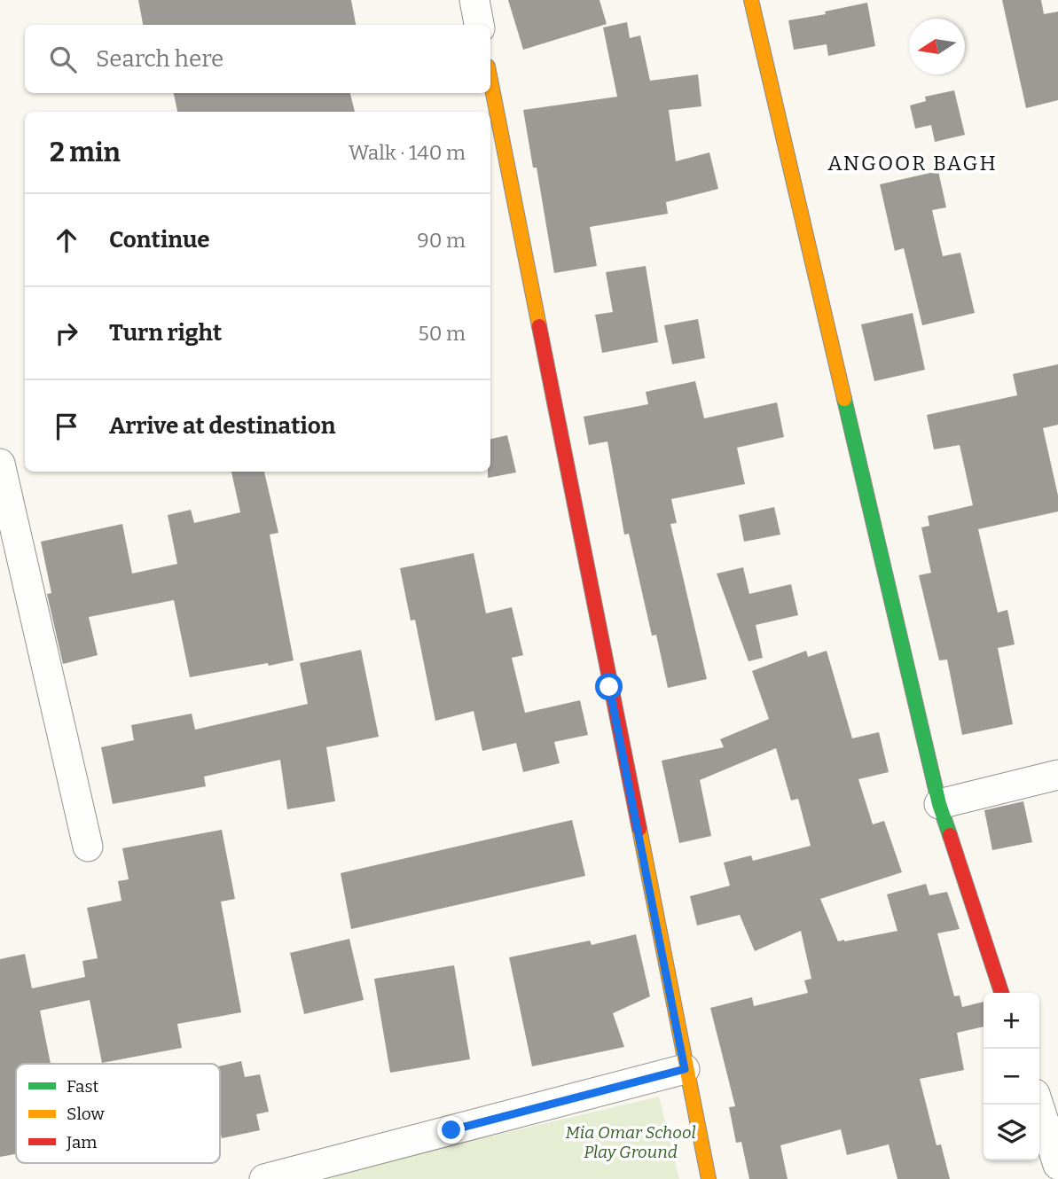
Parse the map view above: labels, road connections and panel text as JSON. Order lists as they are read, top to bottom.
{
  "districts": ["ANGOOR BAGH"],
  "parks": ["Mia Omar School Play Ground"],
  "legend": ["Fast", "Slow", "Jam"],
  "north": "left",
  "page": {
    "search": "Search here",
    "heading": ["2 min", "Walk · 140 m"],
    "list": [
      ["Continue", "90 m"],
      ["Turn right", "50 m"],
      "Arrive at destination"
    ],
    "map_buttons": ["+", "−"]
  }
}
